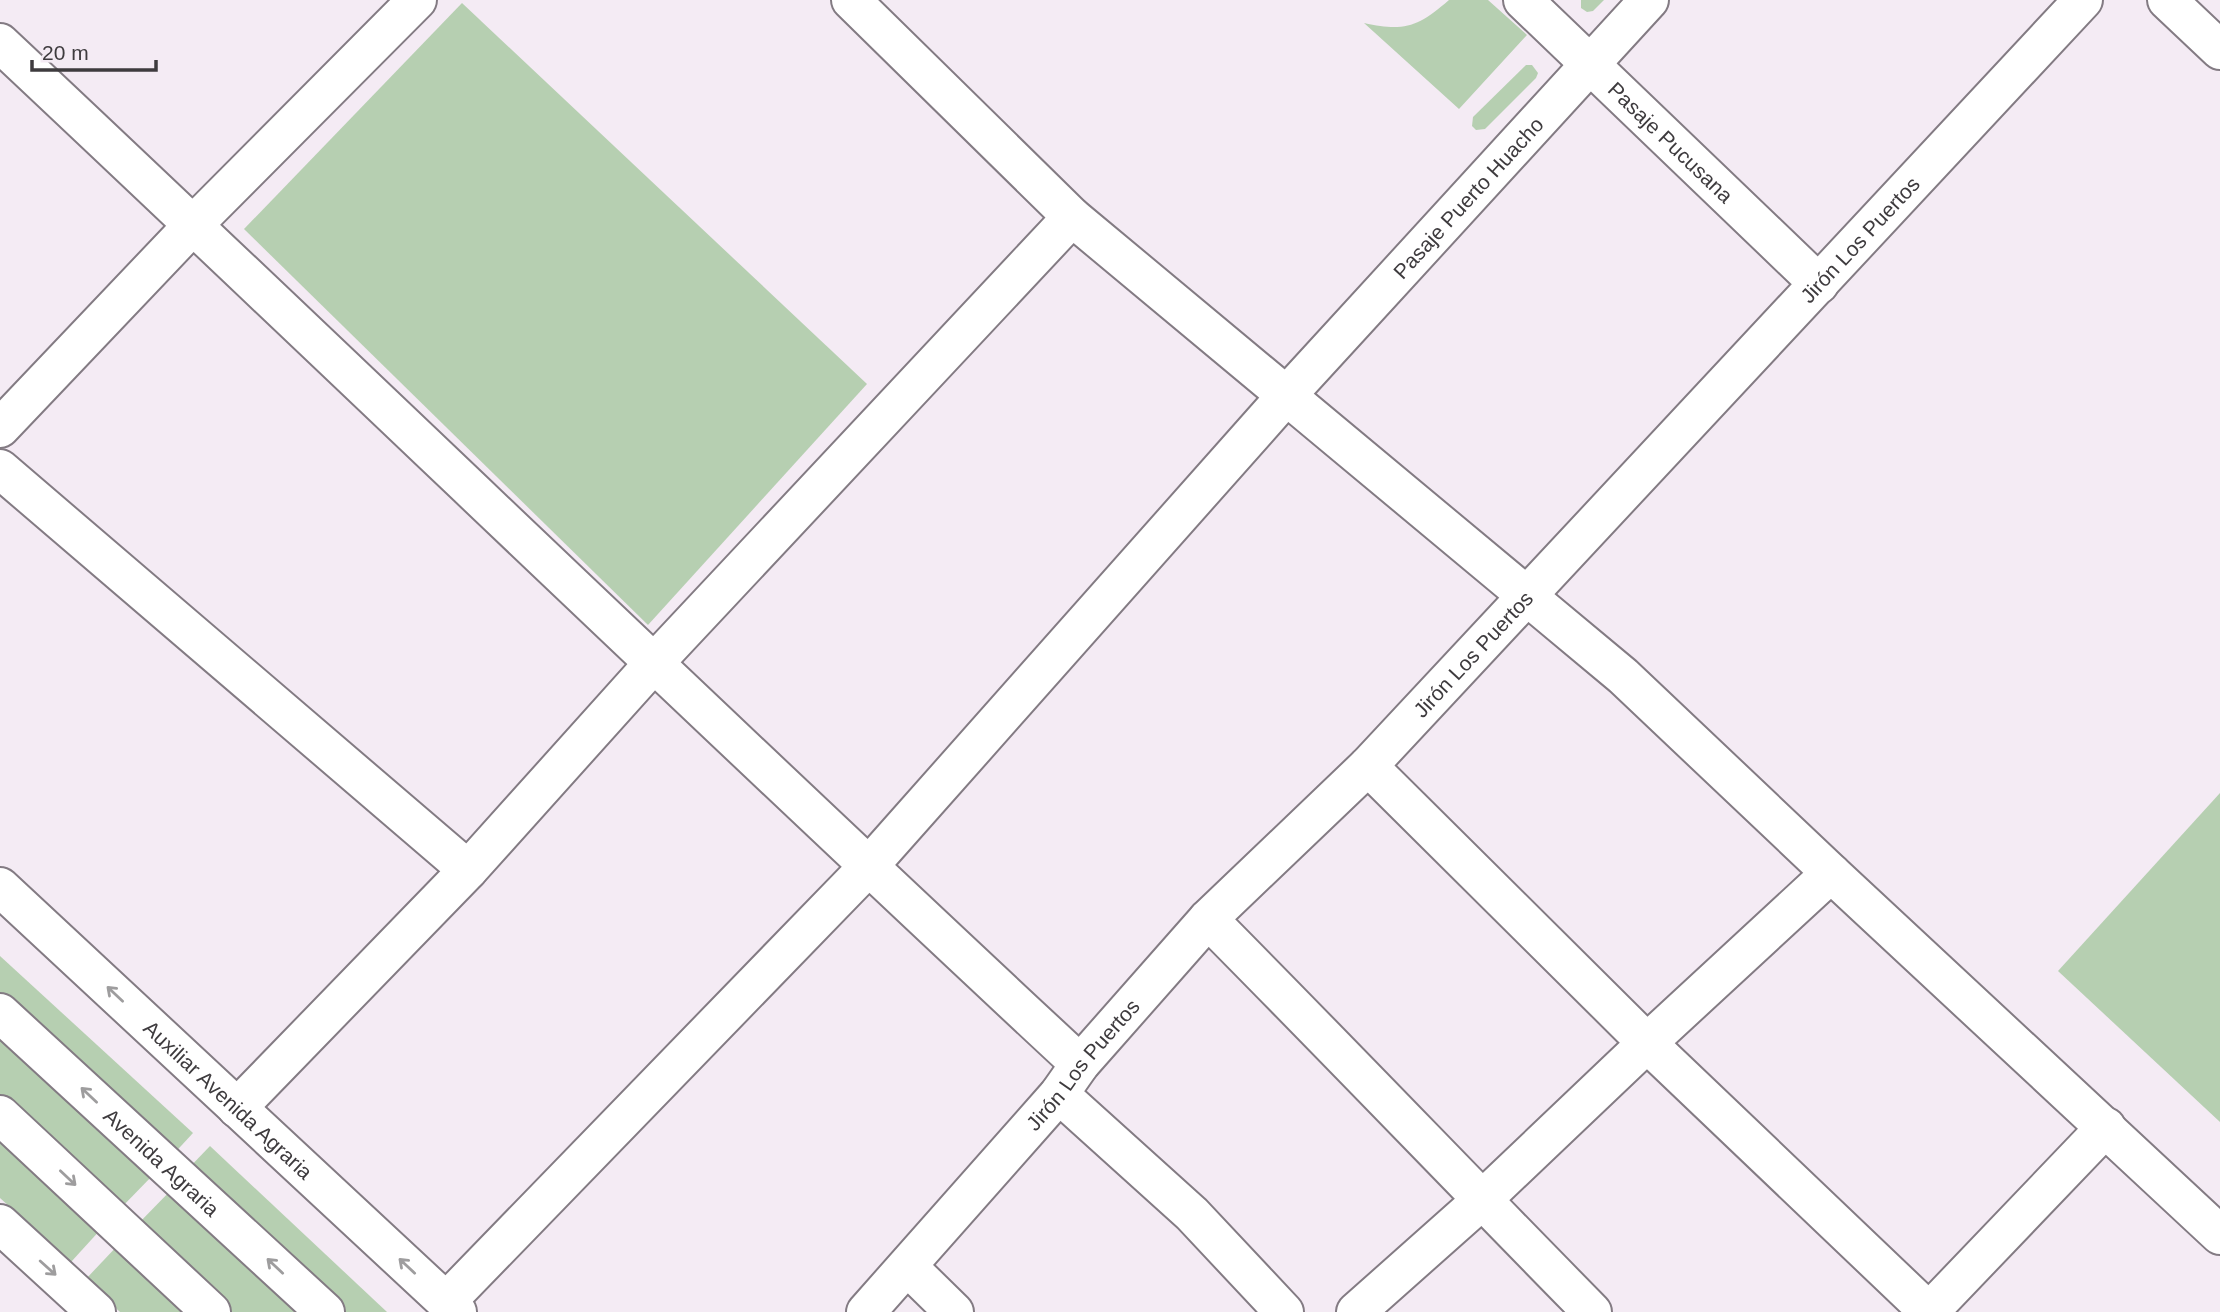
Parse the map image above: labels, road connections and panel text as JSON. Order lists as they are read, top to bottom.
{
  "streets": {
    "street": [
      "Pasaje Pucusana",
      "Pasaje Puerto Huacho",
      "Jirón Los Puertos",
      "Auxiliar Avenida Agraria",
      "Avenida Agraria"
    ]
  },
  "crossings": [
    ["Pasaje Pucusana", "Pasaje Puerto Huacho"],
    ["Pasaje Pucusana", "Jirón Los Puertos"],
    ["Pasaje Puerto Huacho", "Auxiliar Avenida Agraria"]
  ],
  "scale_bar": "20 m"
}
